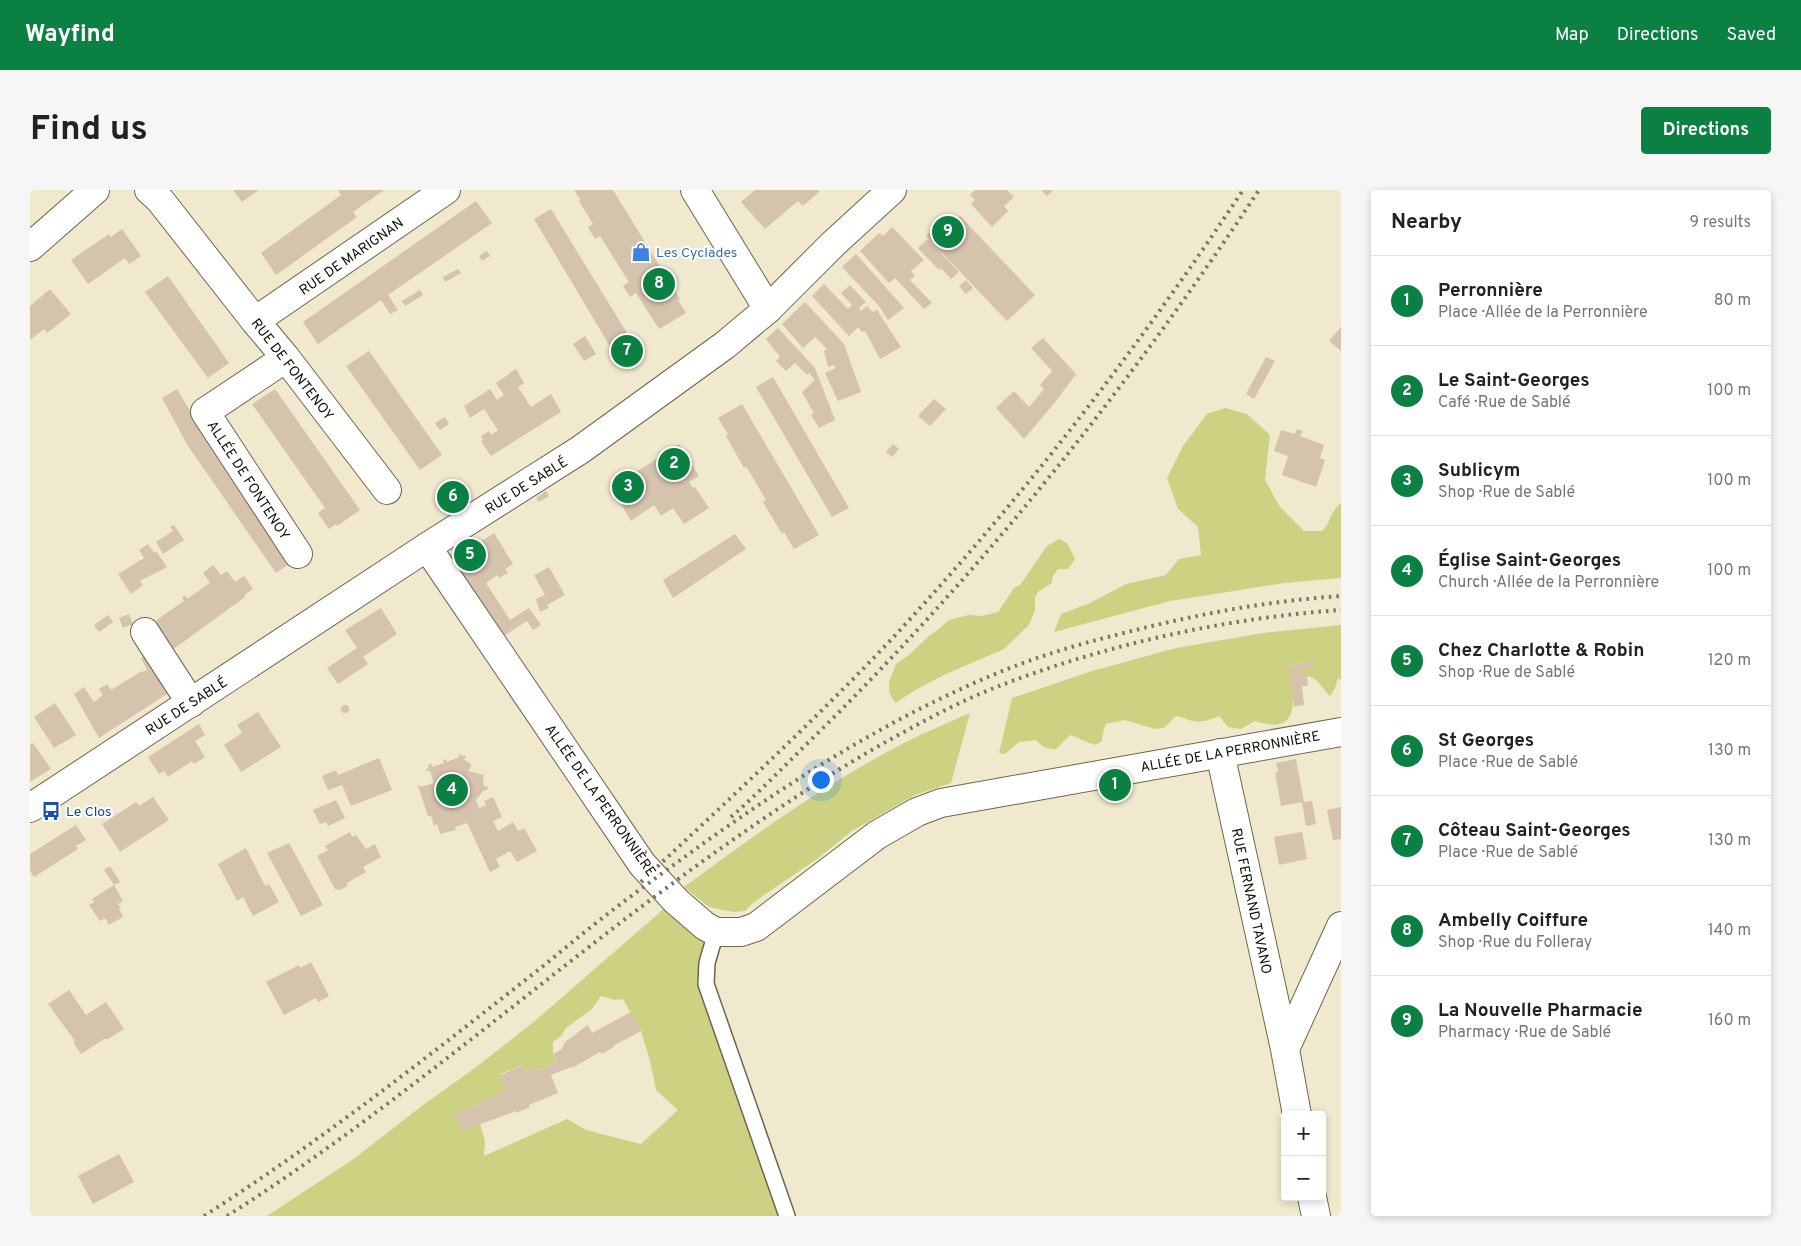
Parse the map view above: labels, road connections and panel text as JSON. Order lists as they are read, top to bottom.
{
  "streets": {
    "street": [
      "RUE DE MARIGNAN",
      "RUE DE FONTENOY",
      "ALLÉE DE FONTENOY",
      "RUE DE SABLÉ",
      "ALLÉE DE LA PERRONNIÈRE",
      "RUE FERNAND TAVANO"
    ]
  },
  "crossings": [
    ["RUE DE MARIGNAN", "RUE DE FONTENOY"],
    ["RUE DE FONTENOY", "ALLÉE DE FONTENOY"],
    ["RUE DE SABLÉ", "ALLÉE DE LA PERRONNIÈRE"],
    ["ALLÉE DE LA PERRONNIÈRE", "RUE FERNAND TAVANO"]
  ],
  "places": {
    "shop": ["Les Cyclades"],
    "bus stop": ["Le Clos"]
  },
  "page": {
    "header": "Wayfind",
    "nav": ["Map", "Directions", "Saved"],
    "buttons": "Directions",
    "title": "Find us",
    "heading": ["Nearby", "9 results"],
    "pins": [
      "9",
      "8",
      "7",
      "2",
      "3",
      "6",
      "5",
      "1",
      "4"
    ],
    "list": [
      {
        "mark": "1",
        "name": "Perronnière",
        "note": "Place · Allée de la Perronnière",
        "value": "80 m"
      },
      {
        "mark": "2",
        "name": "Le Saint-Georges",
        "note": "Café · Rue de Sablé",
        "value": "100 m"
      },
      {
        "mark": "3",
        "name": "Sublicym",
        "note": "Shop · Rue de Sablé",
        "value": "100 m"
      },
      {
        "mark": "4",
        "name": "Église Saint-Georges",
        "note": "Church · Allée de la Perronnière",
        "value": "100 m"
      },
      {
        "mark": "5",
        "name": "Chez Charlotte & Robin",
        "note": "Shop · Rue de Sablé",
        "value": "120 m"
      },
      {
        "mark": "6",
        "name": "St Georges",
        "note": "Place · Rue de Sablé",
        "value": "130 m"
      },
      {
        "mark": "7",
        "name": "Côteau Saint-Georges",
        "note": "Place · Rue de Sablé",
        "value": "130 m"
      },
      {
        "mark": "8",
        "name": "Ambelly Coiffure",
        "note": "Shop · Rue du Folleray",
        "value": "140 m"
      },
      {
        "mark": "9",
        "name": "La Nouvelle Pharmacie",
        "note": "Pharmacy · Rue de Sablé",
        "value": "160 m"
      }
    ],
    "map_buttons": ["+", "−"]
  }
}
